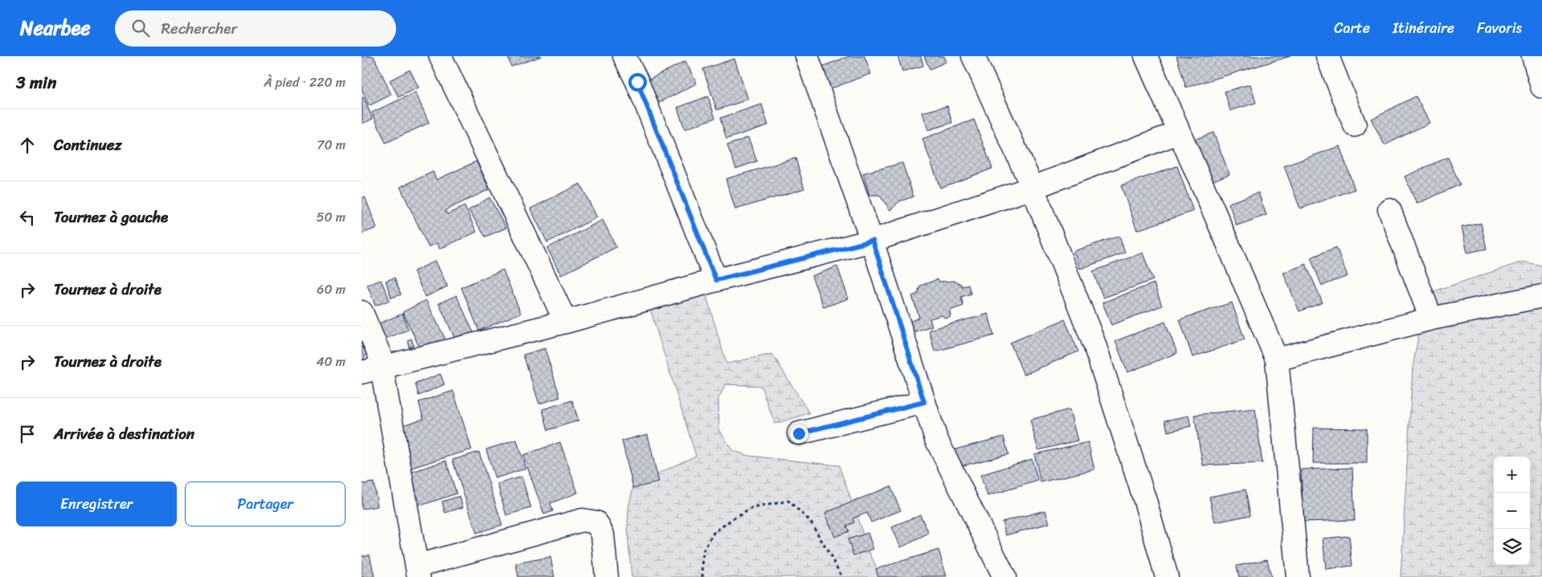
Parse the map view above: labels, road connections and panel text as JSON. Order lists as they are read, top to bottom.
{
  "page": {
    "header": "Nearbee",
    "search": "Rechercher",
    "nav": ["Carte", "Itinéraire", "Favoris"],
    "heading": ["3 min", "À pied · 220 m"],
    "list": [
      ["Continuez", "70 m"],
      ["Tournez à gauche", "50 m"],
      ["Tournez à droite", "60 m"],
      ["Tournez à droite", "40 m"],
      "Arrivée à destination"
    ],
    "map_buttons": ["+", "−"],
    "buttons": ["Enregistrer", "Partager"]
  }
}
